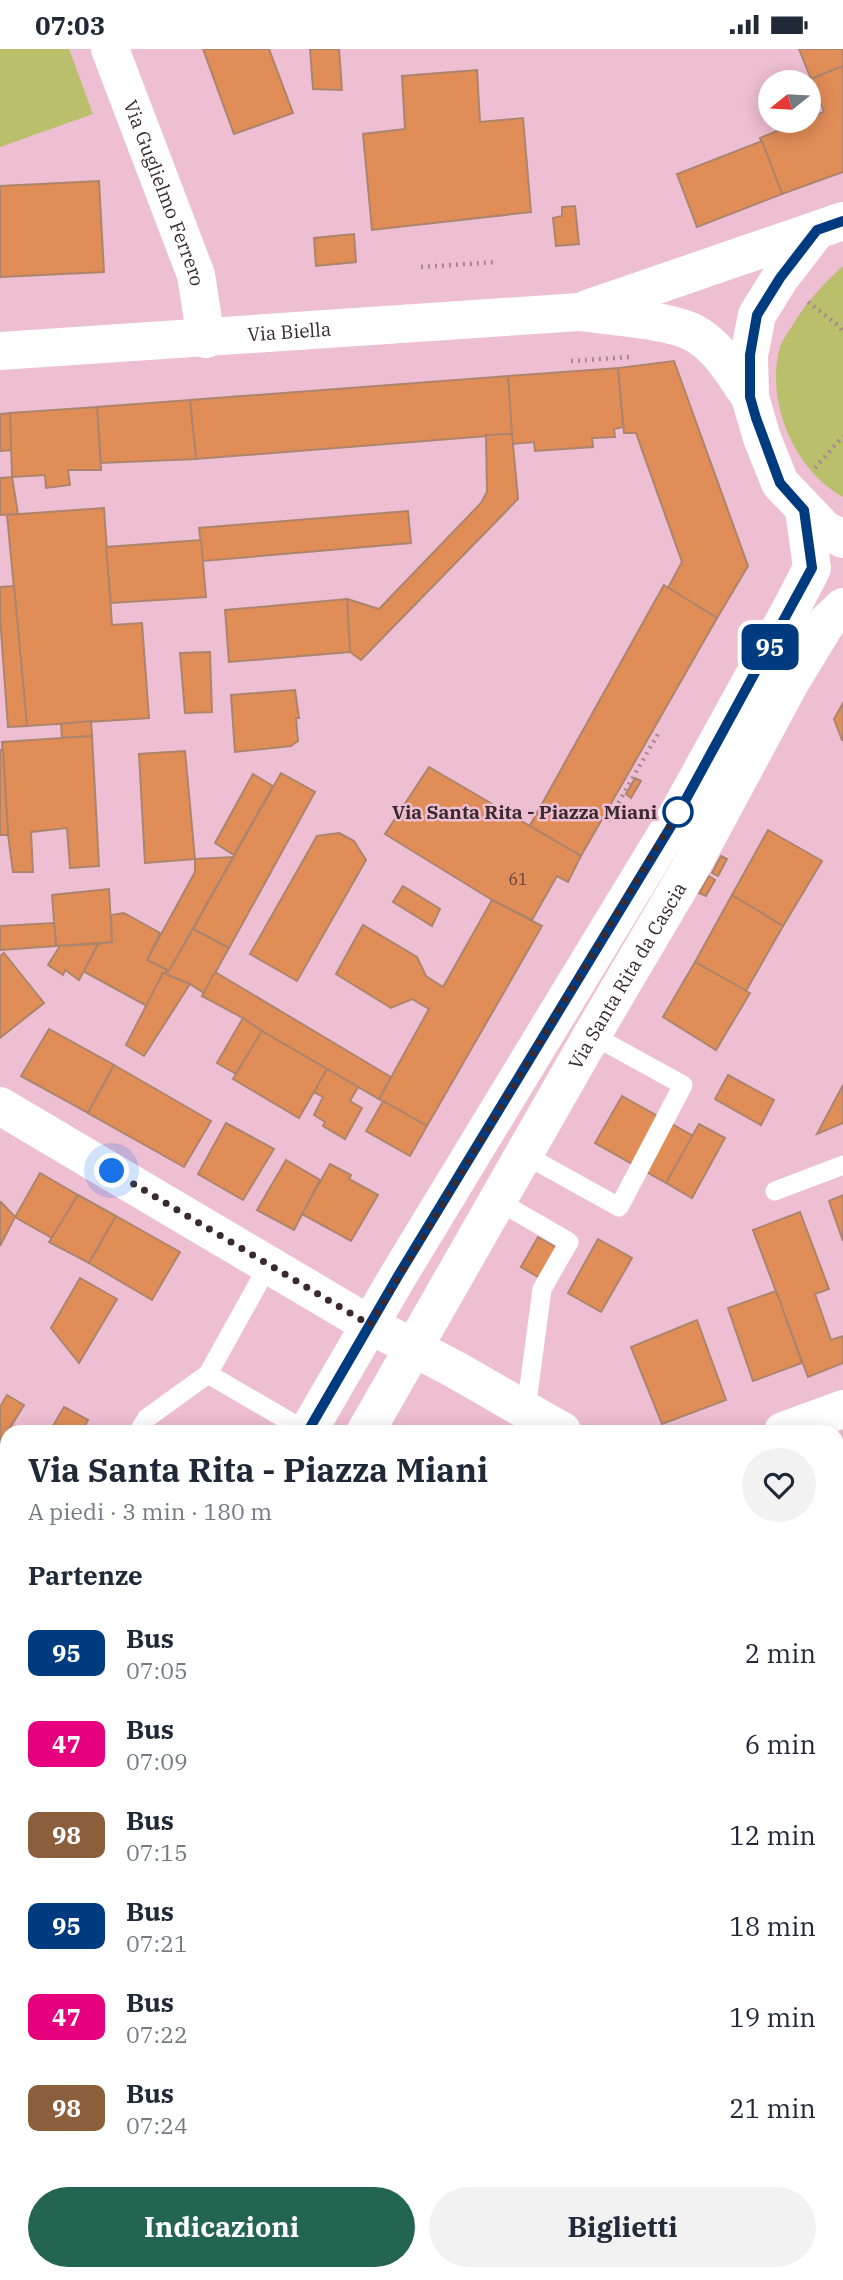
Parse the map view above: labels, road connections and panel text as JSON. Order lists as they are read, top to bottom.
{
  "streets": {
    "main road": ["Via Guglielmo Ferrero", "Via Biella", "Via Santa Rita da Cascia"]
  },
  "crossings": [
    ["Via Guglielmo Ferrero", "Via Biella"]
  ],
  "places": ["Via Santa Rita - Piazza Miani"],
  "lines": ["bus line 95"],
  "house_numbers": ["61"],
  "north": "left",
  "page": {
    "status": "07:03",
    "on_map": "95",
    "heading": [
      ["Via Santa Rita - Piazza Miani", "A piedi · 3 min · 180 m"],
      "Partenze"
    ],
    "list": [
      {
        "mark": "95",
        "name": "Bus",
        "note": "07:05",
        "value": "2 min"
      },
      {
        "mark": "47",
        "name": "Bus",
        "note": "07:09",
        "value": "6 min"
      },
      {
        "mark": "98",
        "name": "Bus",
        "note": "07:15",
        "value": "12 min"
      },
      {
        "mark": "95",
        "name": "Bus",
        "note": "07:21",
        "value": "18 min"
      },
      {
        "mark": "47",
        "name": "Bus",
        "note": "07:22",
        "value": "19 min"
      },
      {
        "mark": "98",
        "name": "Bus",
        "note": "07:24",
        "value": "21 min"
      }
    ],
    "buttons": ["Indicazioni", "Biglietti"]
  }
}
